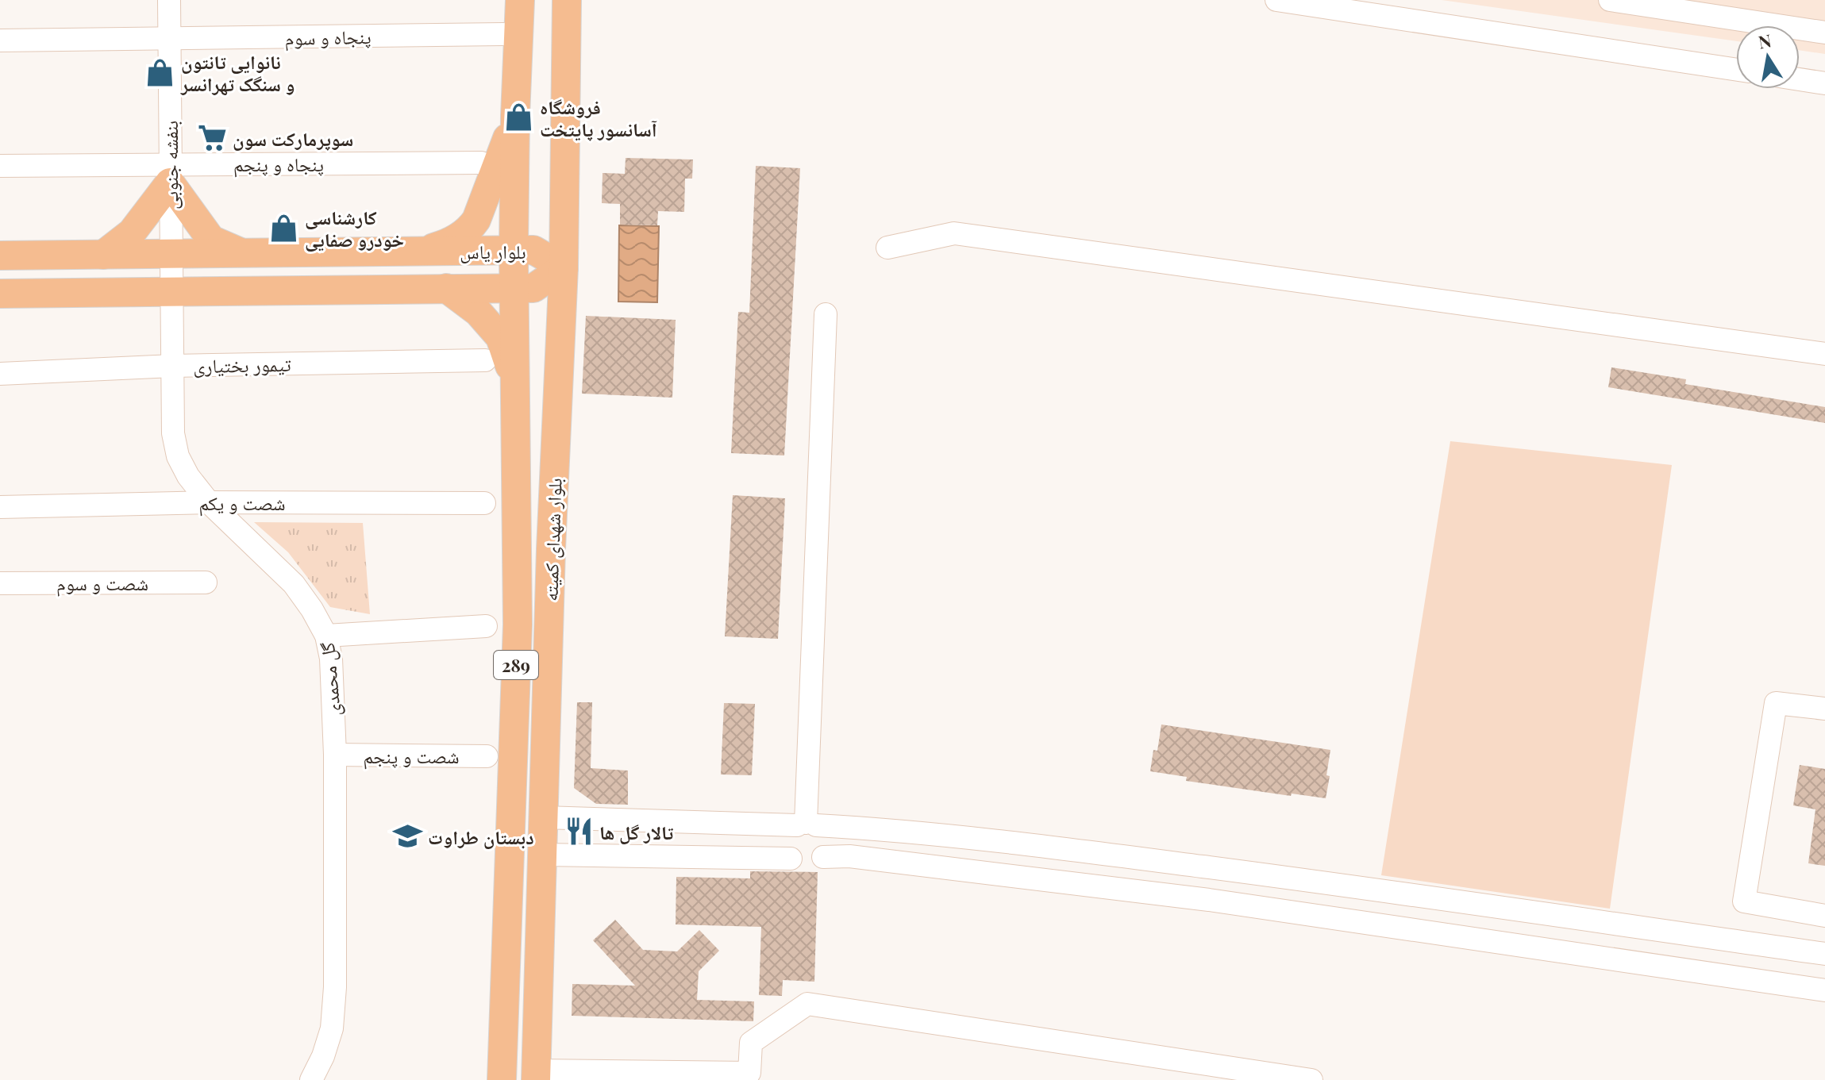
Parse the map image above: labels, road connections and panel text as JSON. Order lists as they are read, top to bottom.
{
  "streets": {
    "main road": ["بلوار یاس", "بلوار شهدای کمیته", "289"],
    "street": [
      "پنجاه و سوم",
      "پنجاه و پنجم",
      "بنفشه جنوبی",
      "تیمور بختیاری",
      "شصت و یکم",
      "شصت و سوم",
      "گل محمدی",
      "شصت و پنجم"
    ]
  },
  "crossings": [
    ["پنجاه و سوم", "بنفشه جنوبی"],
    ["پنجاه و پنجم", "بنفشه جنوبی"],
    ["بنفشه جنوبی", "بلوار یاس"],
    ["بنفشه جنوبی", "گل محمدی"],
    ["بلوار یاس", "بلوار شهدای کمیته"],
    ["بلوار یاس", "گل محمدی"],
    ["تیمور بختیاری", "گل محمدی"],
    ["شصت و یکم", "گل محمدی"],
    ["گل محمدی", "شصت و پنجم"]
  ],
  "places": {
    "shop": ["نانوایی تانتون و سنگک تهرانسر", "فروشگاه آسانسور پایتخت", "کارشناسی خودرو صفایی"],
    "supermarket": ["سوپرمارکت سون"],
    "restaurant": ["تالار گل ها"],
    "school or university": ["دبستان طراوت"]
  },
  "north": "top"
}
